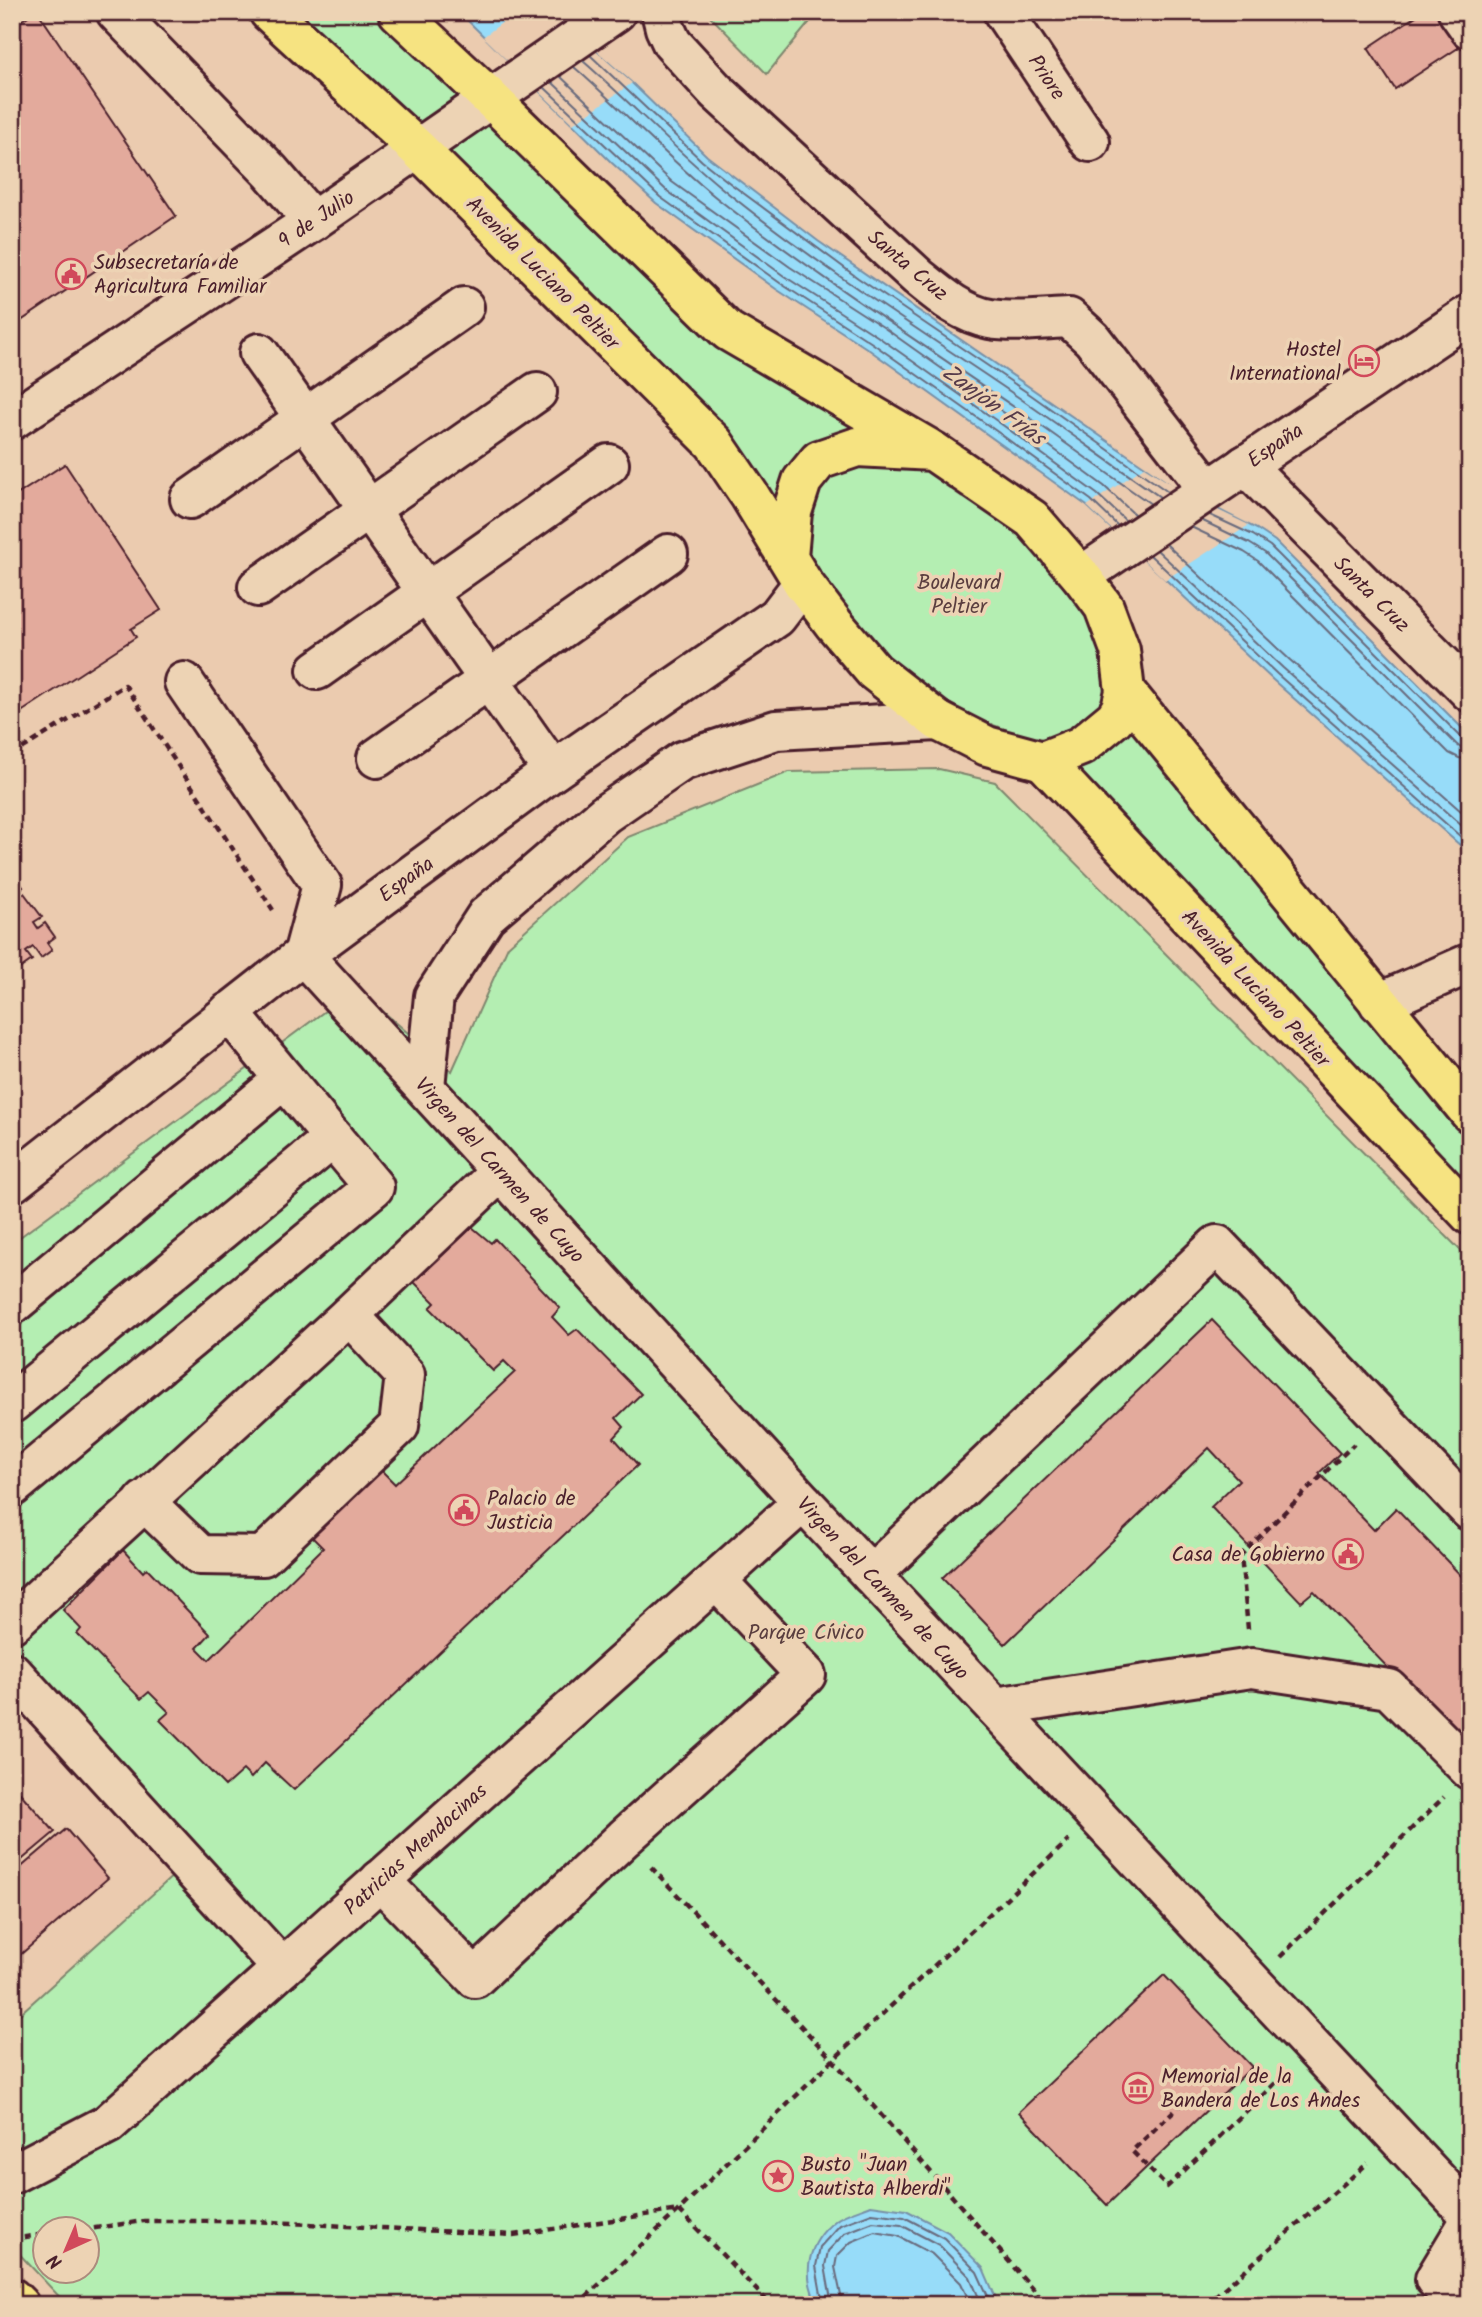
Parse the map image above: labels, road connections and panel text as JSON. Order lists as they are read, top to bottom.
{
  "streets": {
    "main road": ["Avenida Luciano Peltier"],
    "street": [
      "Priore",
      "9 de Julio",
      "Santa Cruz",
      "España",
      "Virgen del Carmen de Cuyo",
      "Patricias Mendocinas"
    ]
  },
  "crossings": [
    ["9 de Julio", "Avenida Luciano Peltier"],
    ["Santa Cruz", "España"],
    ["Avenida Luciano Peltier", "España"],
    ["España", "Virgen del Carmen de Cuyo"],
    ["Virgen del Carmen de Cuyo", "Patricias Mendocinas"]
  ],
  "water": ["Zanjón Frías"],
  "parks": ["Boulevard Peltier", "Parque Cívico"],
  "places": {
    "public building": ["Subsecretaría de Agricultura Familiar", "Palacio de Justicia", "Casa de Gobierno"],
    "hotel": ["Hostel International"],
    "museum": ["Memorial de la Bandera de Los Andes"],
    "place": ["Busto \"Juan Bautista Alberdi\""]
  },
  "north": "bottom left"
}
